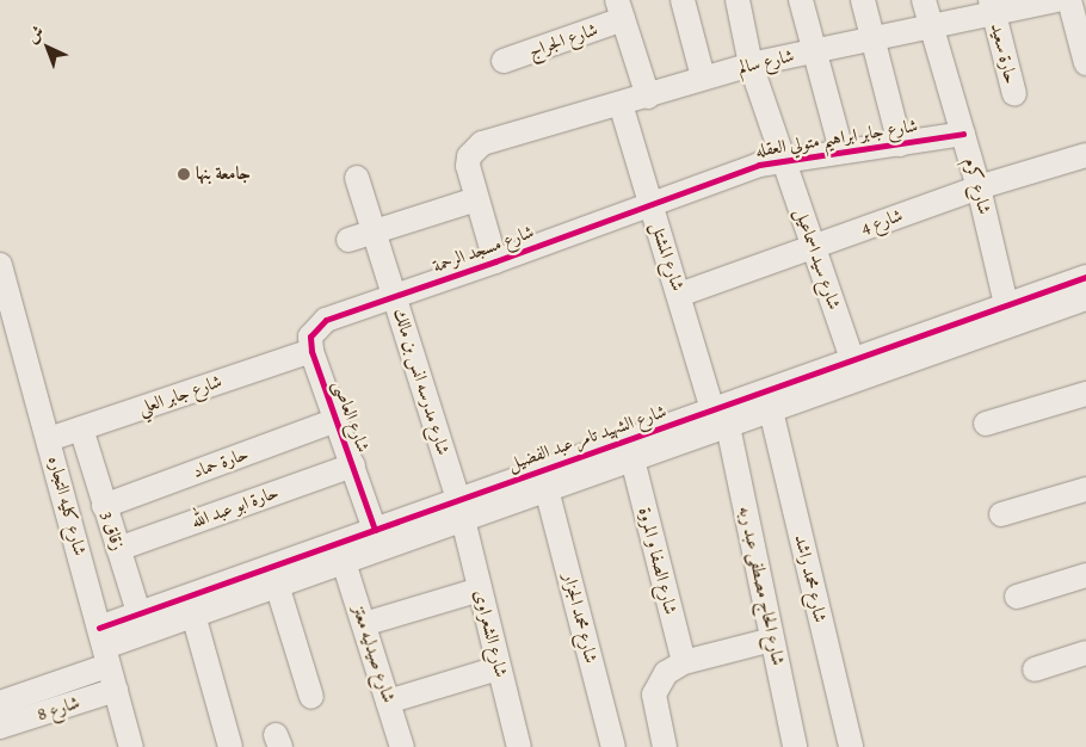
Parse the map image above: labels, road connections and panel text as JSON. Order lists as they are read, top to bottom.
{
  "streets": {
    "street": [
      "شارع الجراج",
      "حارة سعيد",
      "شارع سالم",
      "شارع جابر ابراهيم متولي العقله",
      "شارع كرم",
      "شارع 4",
      "شارع مسجد الرحمة",
      "شارع المشتل",
      "شارع سيد اسماعيل",
      "شارع مدرسه انس بن مالك",
      "شارع جابر العلي",
      "شارع العاصى",
      "شارع الشهيد تامر عبد الفضيل",
      "حارة حماد",
      "شارع كليه التجاره",
      "حارة ابو عبد الله",
      "زقاق 3",
      "شارع الصفا و المروة",
      "شارع محمد راشد",
      "شارع الحاج مصطفى عبد ربه",
      "شارع محمد الجزار",
      "شارع الشعراوى",
      "شارع صيدليه معتز",
      "شارع 8"
    ]
  },
  "crossings": [
    ["حارة سعيد", "شارع سالم"],
    ["شارع سالم", "شارع كرم"],
    ["شارع سالم", "شارع المشتل"],
    ["شارع سالم", "شارع سيد اسماعيل"],
    ["شارع جابر ابراهيم متولي العقله", "شارع كرم"],
    ["شارع جابر ابراهيم متولي العقله", "شارع مسجد الرحمة"],
    ["شارع جابر ابراهيم متولي العقله", "شارع المشتل"],
    ["شارع جابر ابراهيم متولي العقله", "شارع سيد اسماعيل"],
    ["شارع كرم", "شارع 4"],
    ["شارع كرم", "شارع الشهيد تامر عبد الفضيل"],
    ["شارع 4", "شارع المشتل"],
    ["شارع 4", "شارع سيد اسماعيل"],
    ["شارع مسجد الرحمة", "شارع المشتل"],
    ["شارع مسجد الرحمة", "شارع مدرسه انس بن مالك"],
    ["شارع مسجد الرحمة", "شارع جابر العلي"],
    ["شارع مسجد الرحمة", "شارع العاصى"],
    ["شارع المشتل", "شارع الشهيد تامر عبد الفضيل"],
    ["شارع المشتل", "شارع الحاج مصطفى عبد ربه"],
    ["شارع سيد اسماعيل", "شارع الشهيد تامر عبد الفضيل"],
    ["شارع مدرسه انس بن مالك", "شارع الشهيد تامر عبد الفضيل"],
    ["شارع مدرسه انس بن مالك", "شارع الشعراوى"],
    ["شارع جابر العلي", "شارع العاصى"],
    ["شارع جابر العلي", "شارع كليه التجاره"],
    ["شارع جابر العلي", "زقاق 3"],
    ["شارع العاصى", "شارع الشهيد تامر عبد الفضيل"],
    ["شارع العاصى", "حارة حماد"],
    ["شارع العاصى", "حارة ابو عبد الله"],
    ["شارع الشهيد تامر عبد الفضيل", "شارع كليه التجاره"],
    ["شارع الشهيد تامر عبد الفضيل", "زقاق 3"],
    ["شارع الشهيد تامر عبد الفضيل", "شارع الصفا و المروة"],
    ["شارع الشهيد تامر عبد الفضيل", "شارع محمد راشد"],
    ["شارع الشهيد تامر عبد الفضيل", "شارع الحاج مصطفى عبد ربه"],
    ["شارع الشهيد تامر عبد الفضيل", "شارع محمد الجزار"],
    ["شارع الشهيد تامر عبد الفضيل", "شارع الشعراوى"],
    ["شارع الشهيد تامر عبد الفضيل", "شارع صيدليه معتز"],
    ["شارع الشهيد تامر عبد الفضيل", "شارع 8"],
    ["حارة حماد", "زقاق 3"],
    ["شارع كليه التجاره", "شارع 8"],
    ["حارة ابو عبد الله", "زقاق 3"]
  ],
  "places": ["جامعة بنها"],
  "north": "top left"
}
